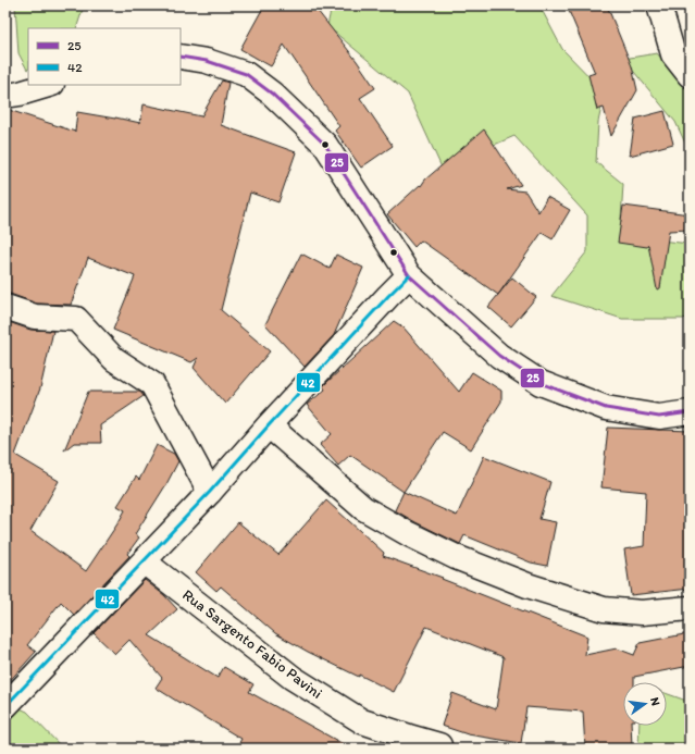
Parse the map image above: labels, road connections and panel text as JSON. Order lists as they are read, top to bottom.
{
  "streets": {
    "street": ["Rua Sargento Fabio Pavini"]
  },
  "lines": ["transit line 25", "transit line 42"],
  "legend": ["25", "42"],
  "north": "right"
}
